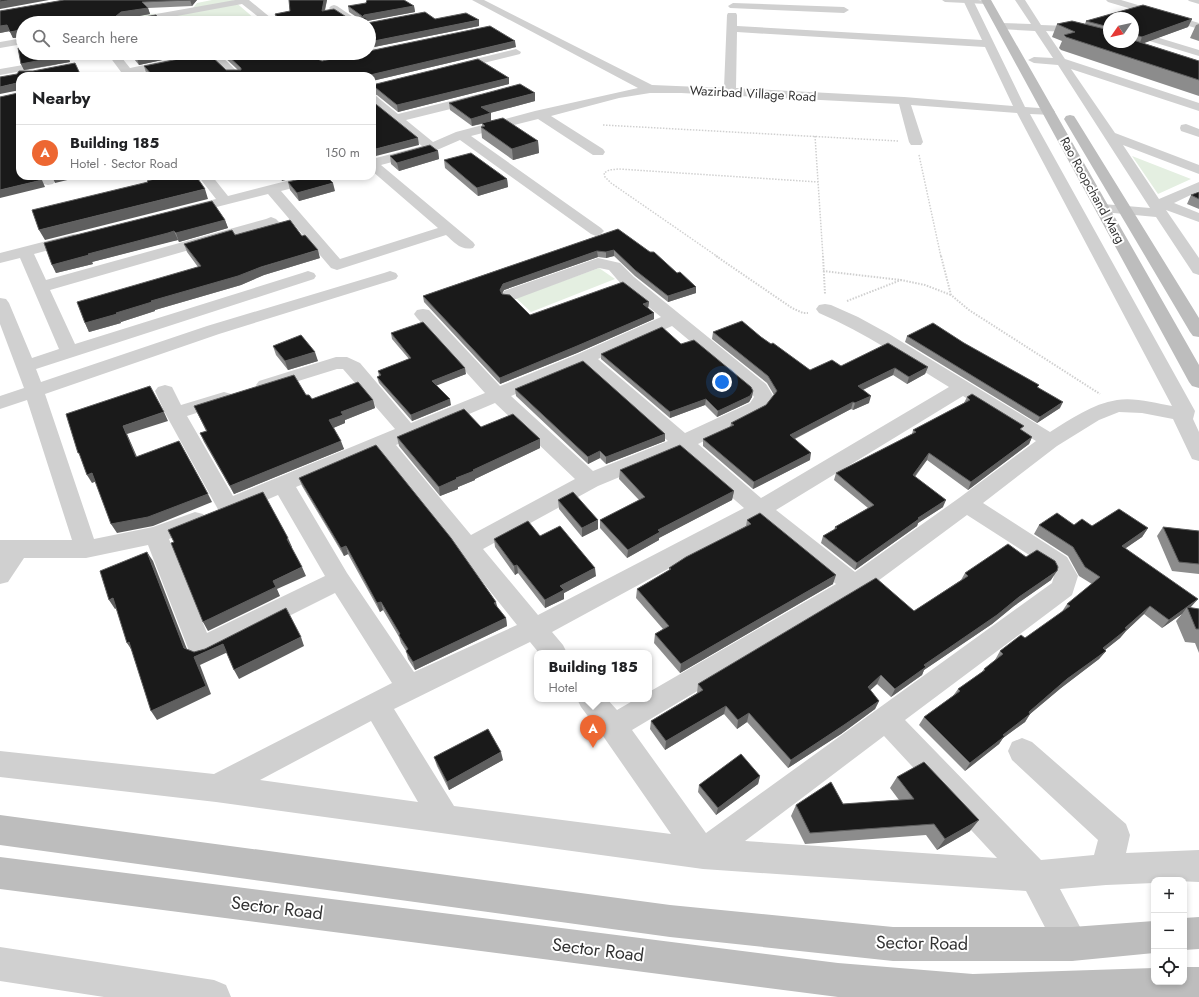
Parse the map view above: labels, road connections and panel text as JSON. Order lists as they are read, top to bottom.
{
  "streets": {
    "main road": ["Rao Roopchand Marg", "Sector Road"],
    "street": ["Wazirbad Village Road"]
  },
  "crossings": [
    ["Wazirbad Village Road", "Rao Roopchand Marg"]
  ],
  "north": "bottom left",
  "page": {
    "search": "Search here",
    "heading": "Nearby",
    "list": [
      {
        "mark": "A",
        "name": "Building 185",
        "note": "Hotel · Sector Road",
        "value": "150 m"
      }
    ],
    "popup": ["Building 185", "Hotel"],
    "pins": "A",
    "map_buttons": ["+", "−"]
  }
}
